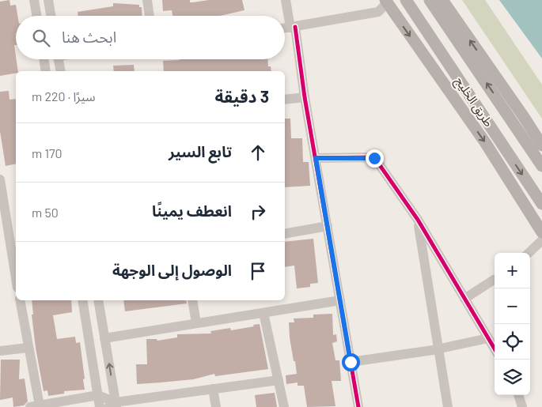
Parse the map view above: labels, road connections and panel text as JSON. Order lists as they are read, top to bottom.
{
  "streets": {
    "main road": ["طريق الخليج"]
  },
  "page": {
    "search": "ابحث هنا",
    "heading": ["3 دقيقة", "سيرًا · 220 m"],
    "list": [
      ["تابع السير", "170 m"],
      ["انعطف يمينًا", "50 m"],
      "الوصول إلى الوجهة"
    ],
    "map_buttons": ["+", "−"]
  }
}
